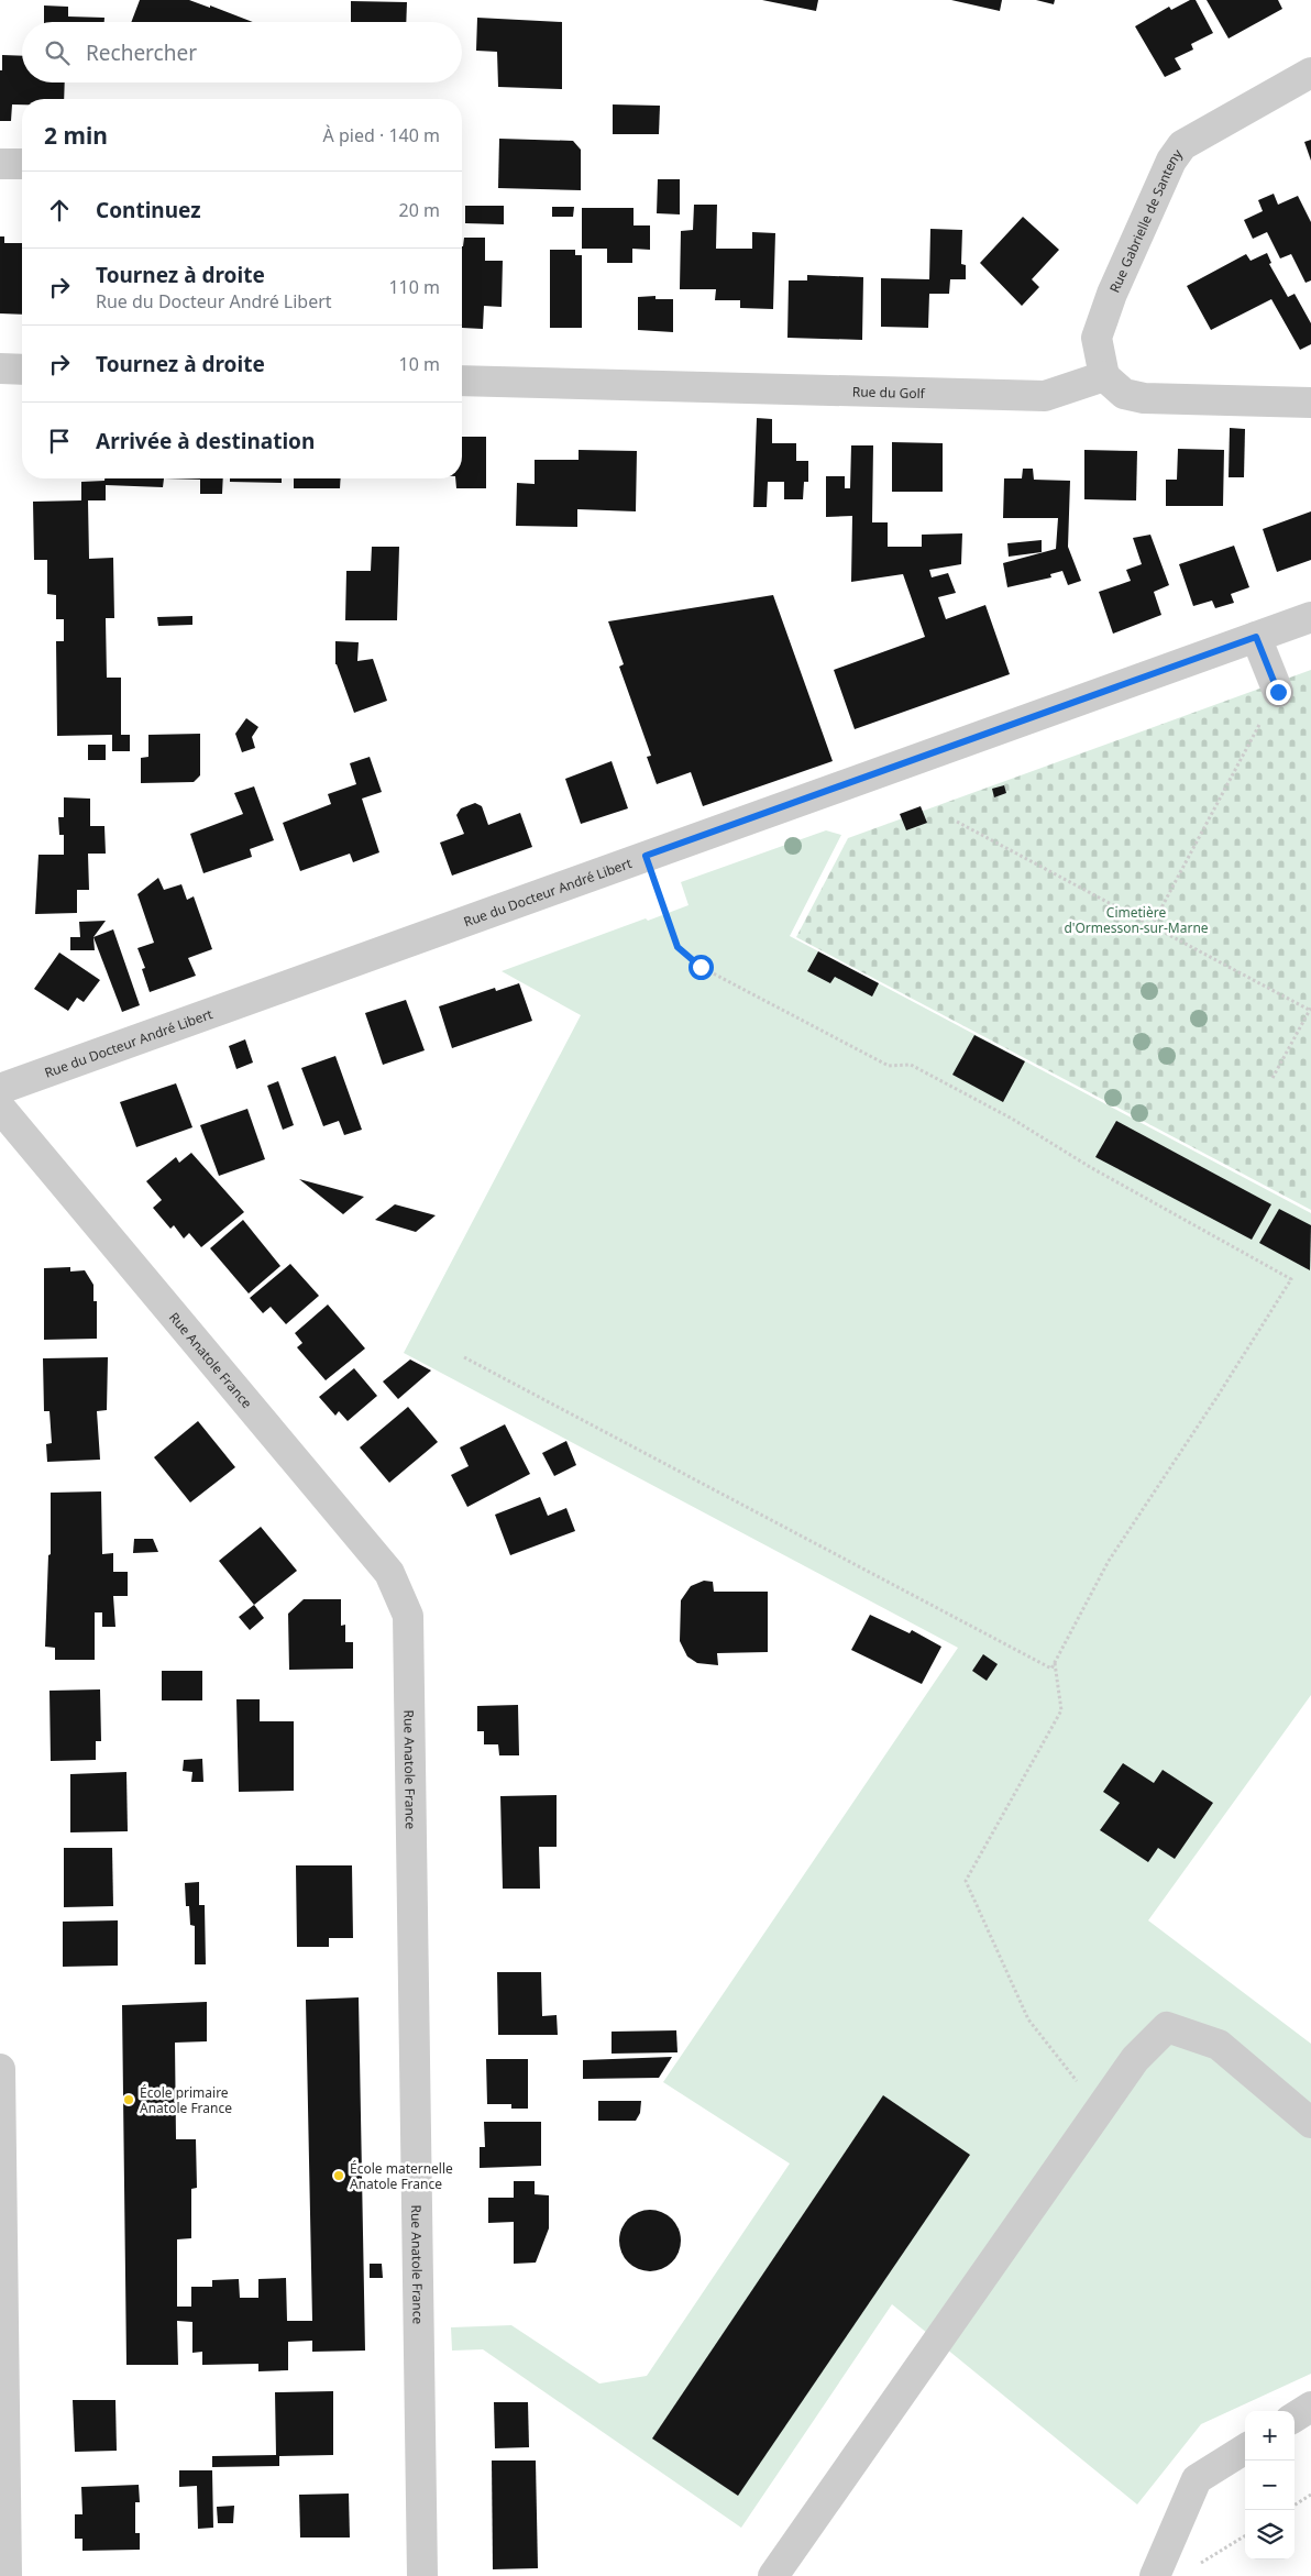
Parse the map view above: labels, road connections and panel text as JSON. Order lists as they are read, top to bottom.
{
  "streets": {
    "street": [
      "Rue Gabrielle de Santeny",
      "Rue du Golf",
      "Rue du Docteur André Libert",
      "Rue Anatole France"
    ]
  },
  "crossings": [
    ["Rue Gabrielle de Santeny", "Rue du Golf"]
  ],
  "parks": ["Cimetière d'Ormesson-sur-Marne"],
  "places": ["École primaire Anatole France", "École maternelle Anatole France"],
  "page": {
    "search": "Rechercher",
    "heading": ["2 min", "À pied · 140 m"],
    "list": [
      ["Continuez", "20 m"],
      ["Tournez à droite", "Rue du Docteur André Libert", "110 m"],
      ["Tournez à droite", "10 m"],
      "Arrivée à destination"
    ],
    "map_buttons": ["+", "−"]
  }
}
